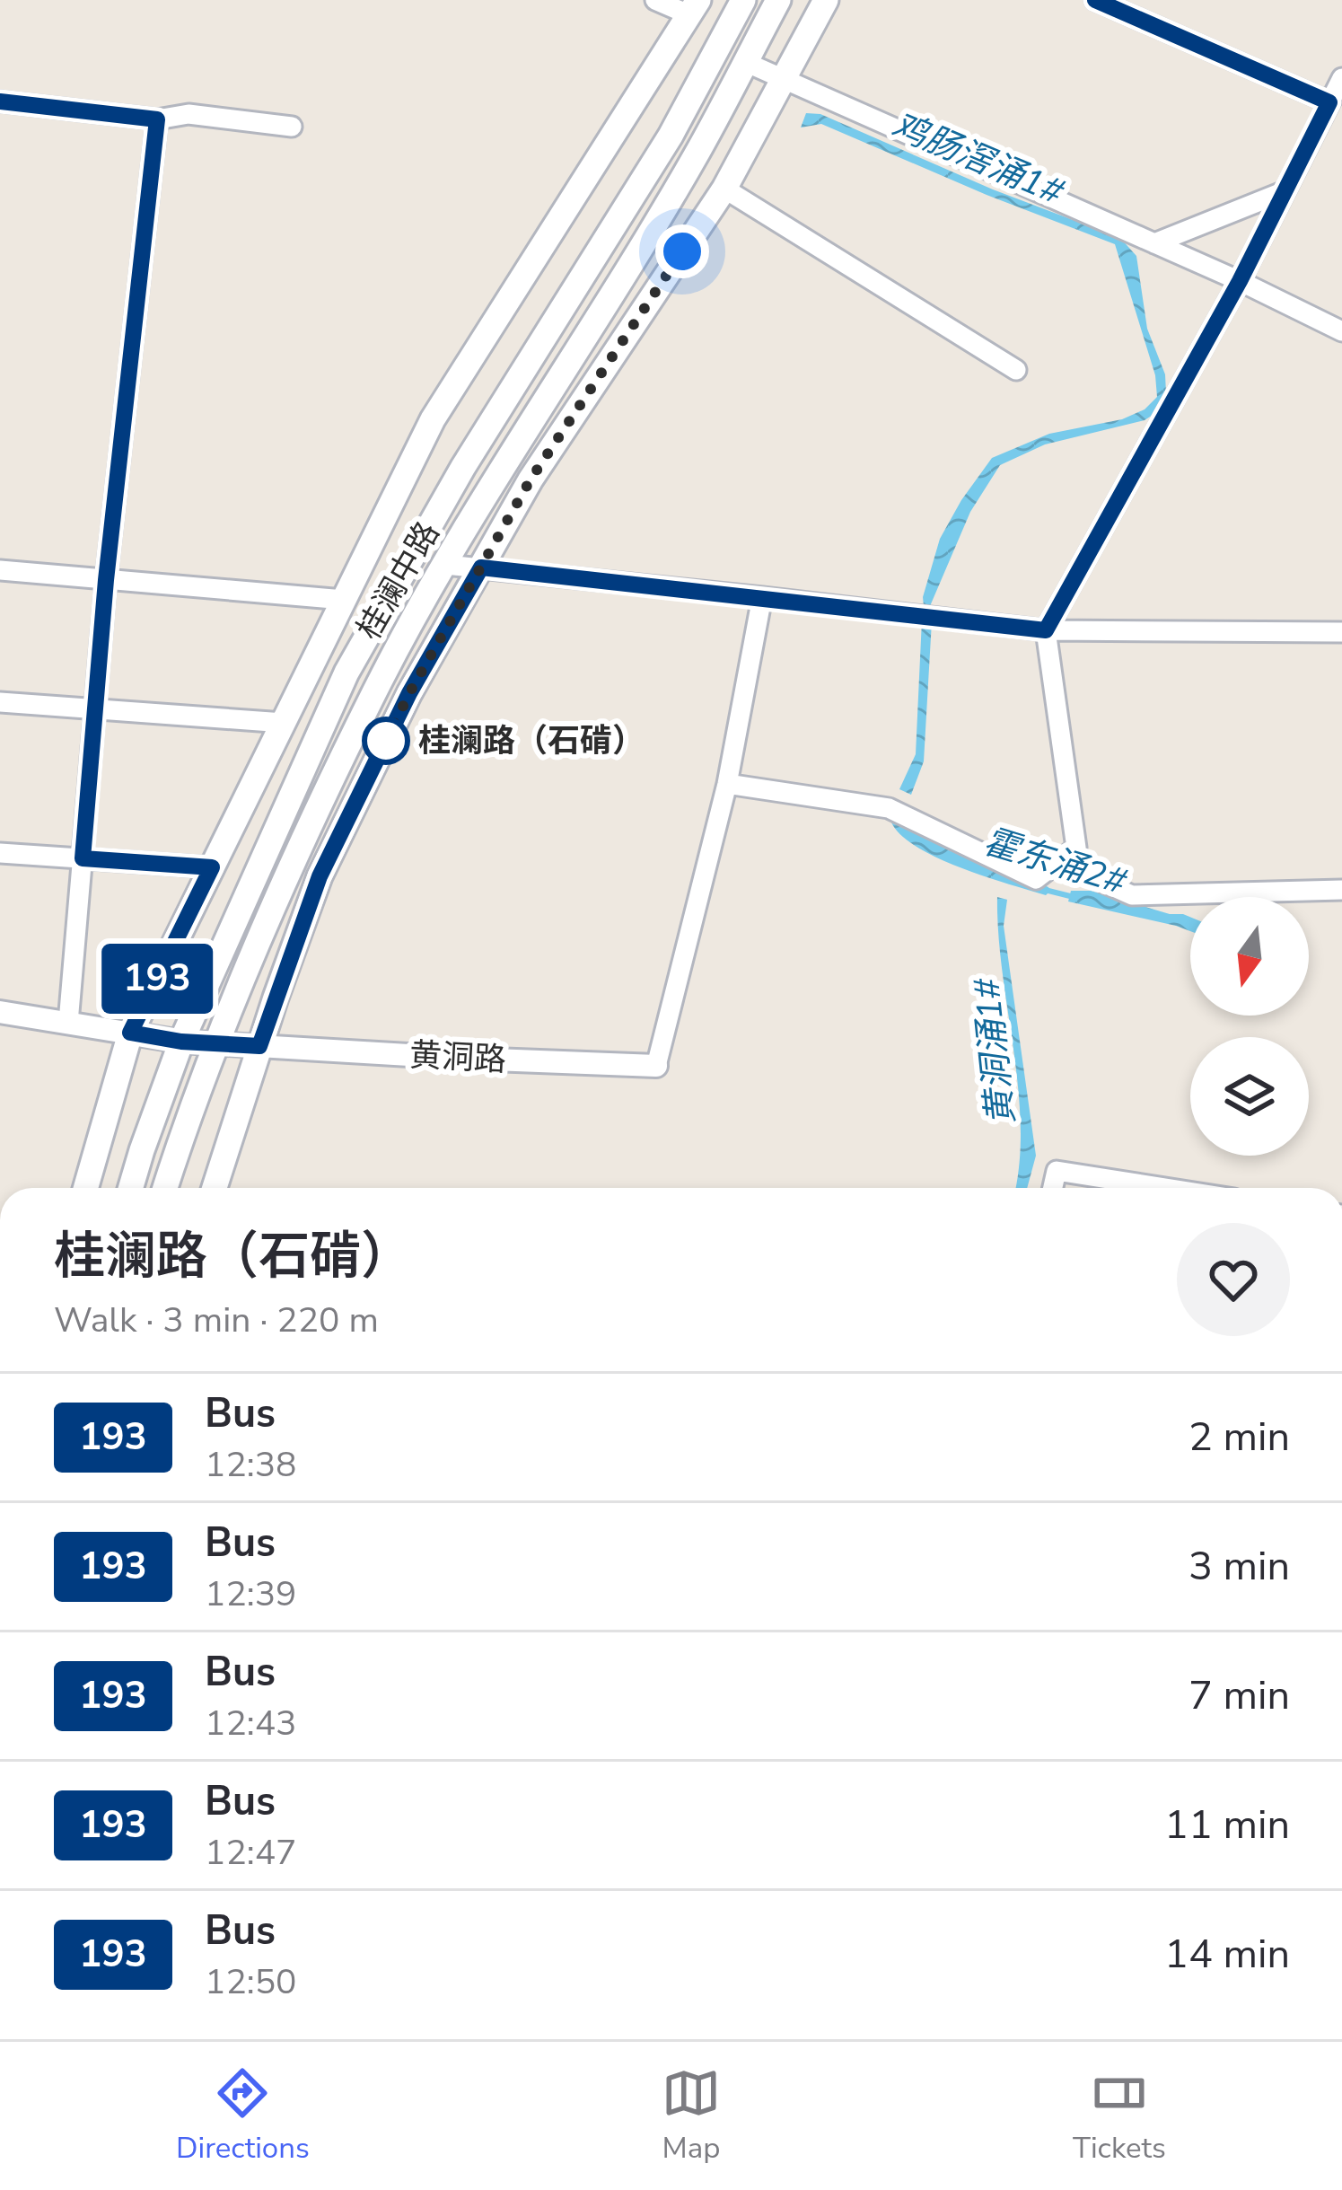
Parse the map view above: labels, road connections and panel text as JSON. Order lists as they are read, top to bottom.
{
  "streets": {
    "main road": ["桂澜中路"],
    "street": ["黄洞路"]
  },
  "crossings": [
    ["桂澜中路", "黄洞路"]
  ],
  "water": ["鸡肠滘涌1#", "霍东涌2#", "黄洞涌1#"],
  "places": ["桂澜路（石𬒔）"],
  "lines": ["bus line 193"],
  "north": "bottom",
  "page": {
    "on_map": "193",
    "heading": ["桂澜路（石𬒔）", "Walk · 3 min · 220 m"],
    "list": [
      {
        "mark": "193",
        "name": "Bus",
        "note": "12:38",
        "value": "2 min"
      },
      {
        "mark": "193",
        "name": "Bus",
        "note": "12:39",
        "value": "3 min"
      },
      {
        "mark": "193",
        "name": "Bus",
        "note": "12:43",
        "value": "7 min"
      },
      {
        "mark": "193",
        "name": "Bus",
        "note": "12:47",
        "value": "11 min"
      },
      {
        "mark": "193",
        "name": "Bus",
        "note": "12:50",
        "value": "14 min"
      }
    ],
    "tabs": ["Directions", "Map", "Tickets"]
  }
}
